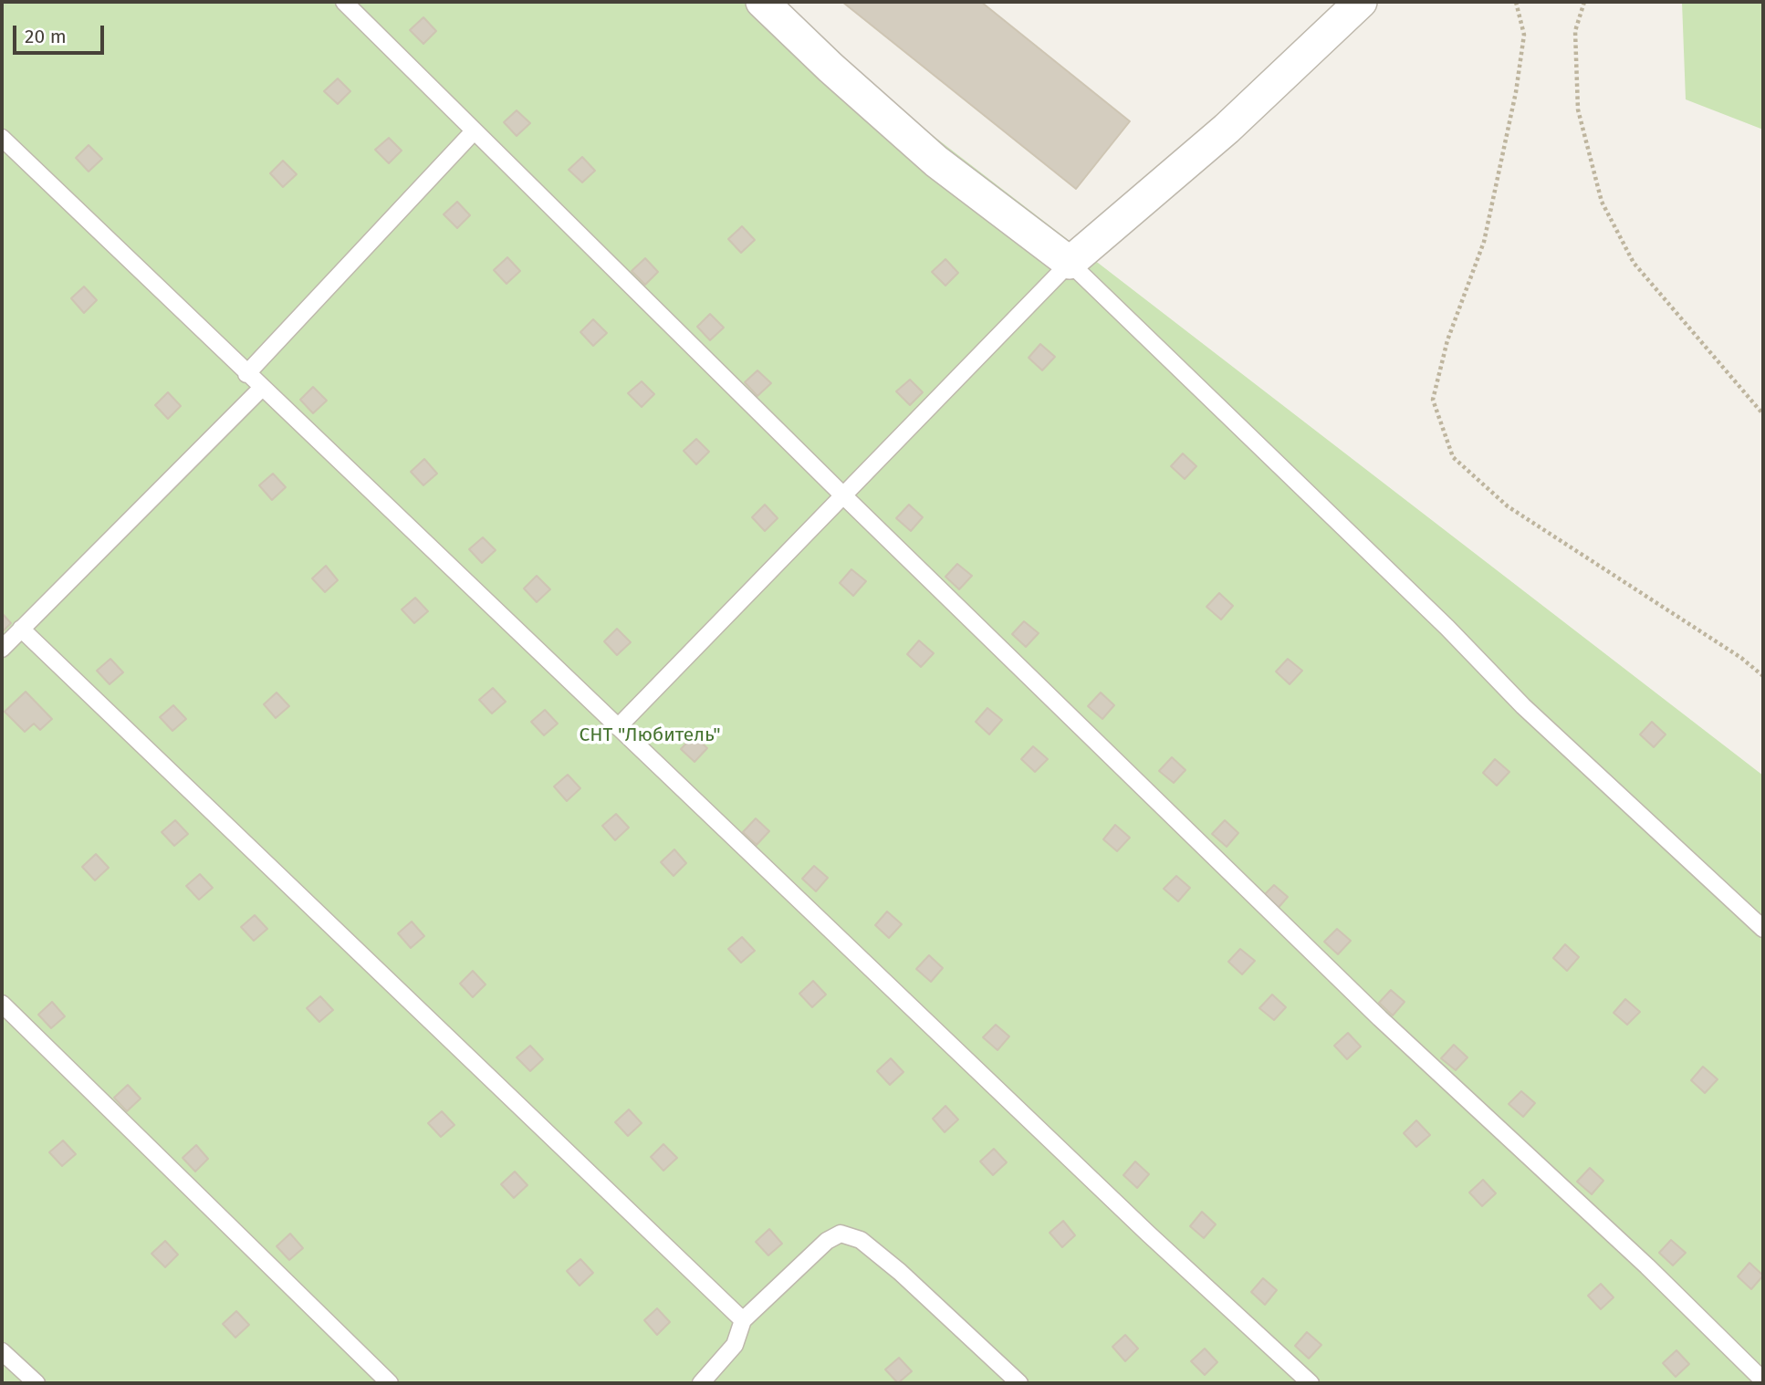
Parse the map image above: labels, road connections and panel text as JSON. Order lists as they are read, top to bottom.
{
  "parks": ["СНТ \"Любитель\""],
  "scale_bar": "20 m"
}
